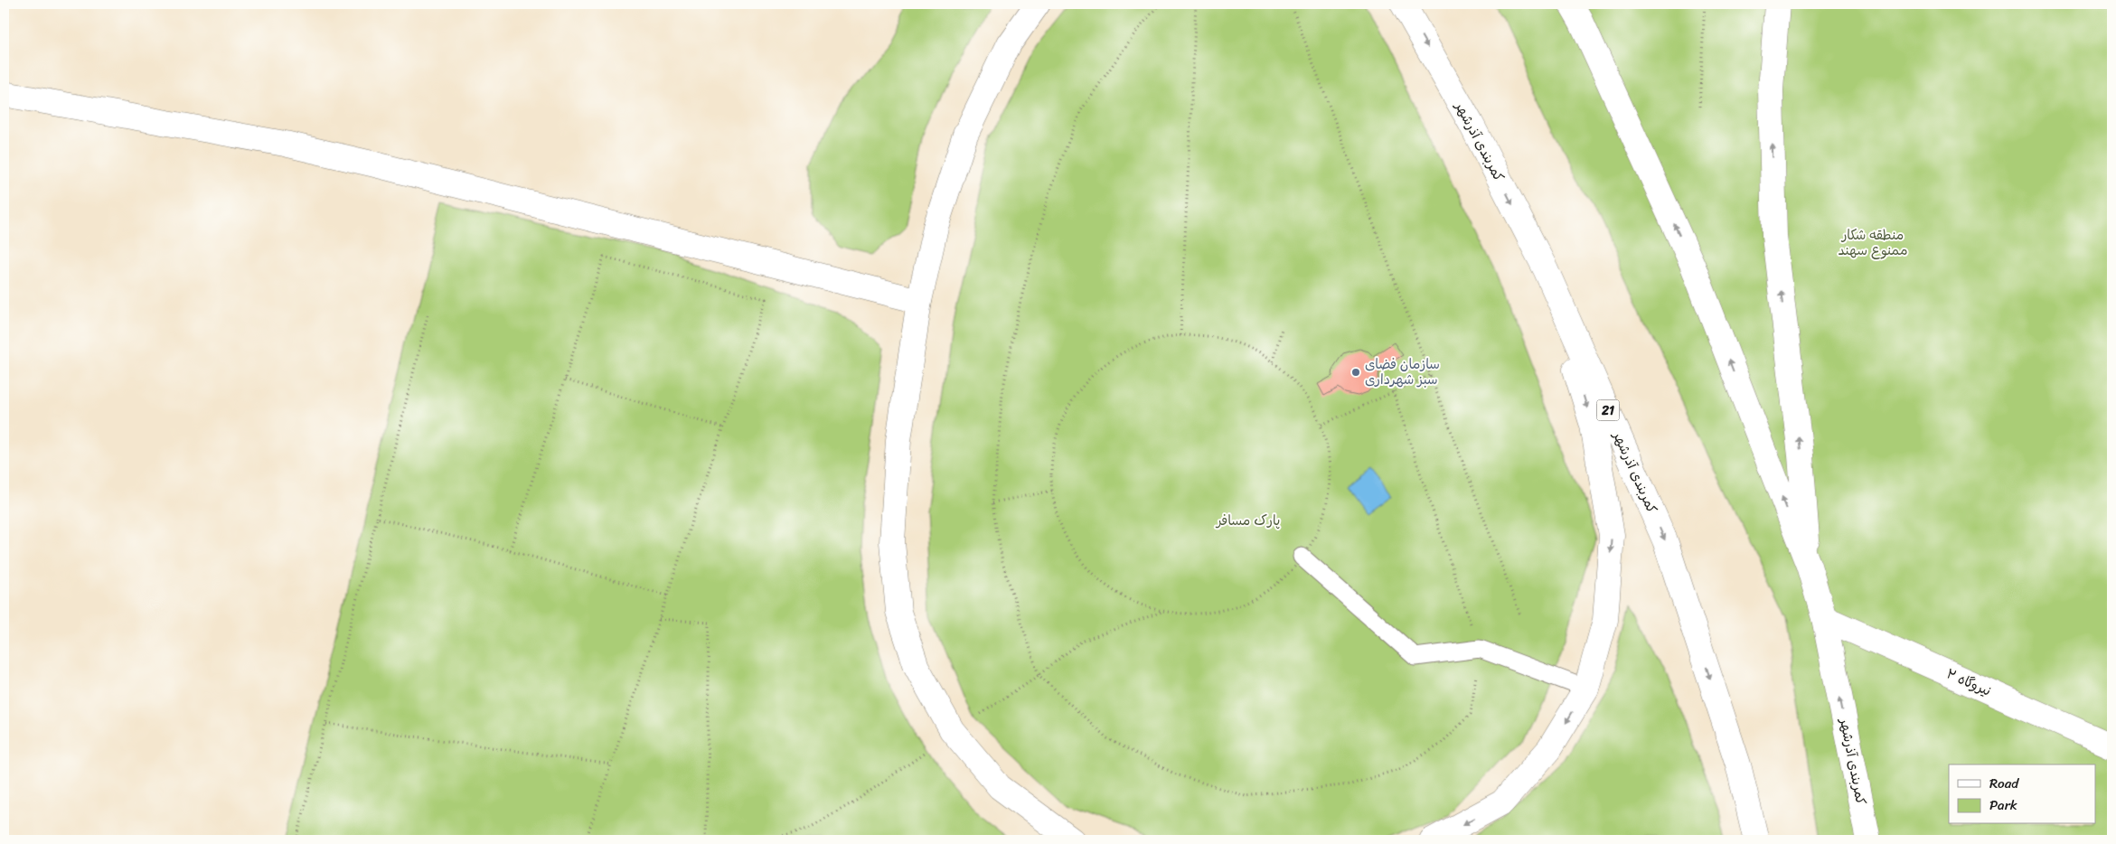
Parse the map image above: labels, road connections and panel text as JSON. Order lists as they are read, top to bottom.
{
  "streets": {
    "main road": ["کمربندی آذرشهر", "21", "نیروگاه ۲"]
  },
  "crossings": [
    ["کمربندی آذرشهر", "نیروگاه ۲"]
  ],
  "parks": ["منطقه شکار ممنوع سهند", "پارک مسافر"],
  "places": ["سازمان فضای سبز شهرداری"],
  "legend": ["Road", "Park"]
}
